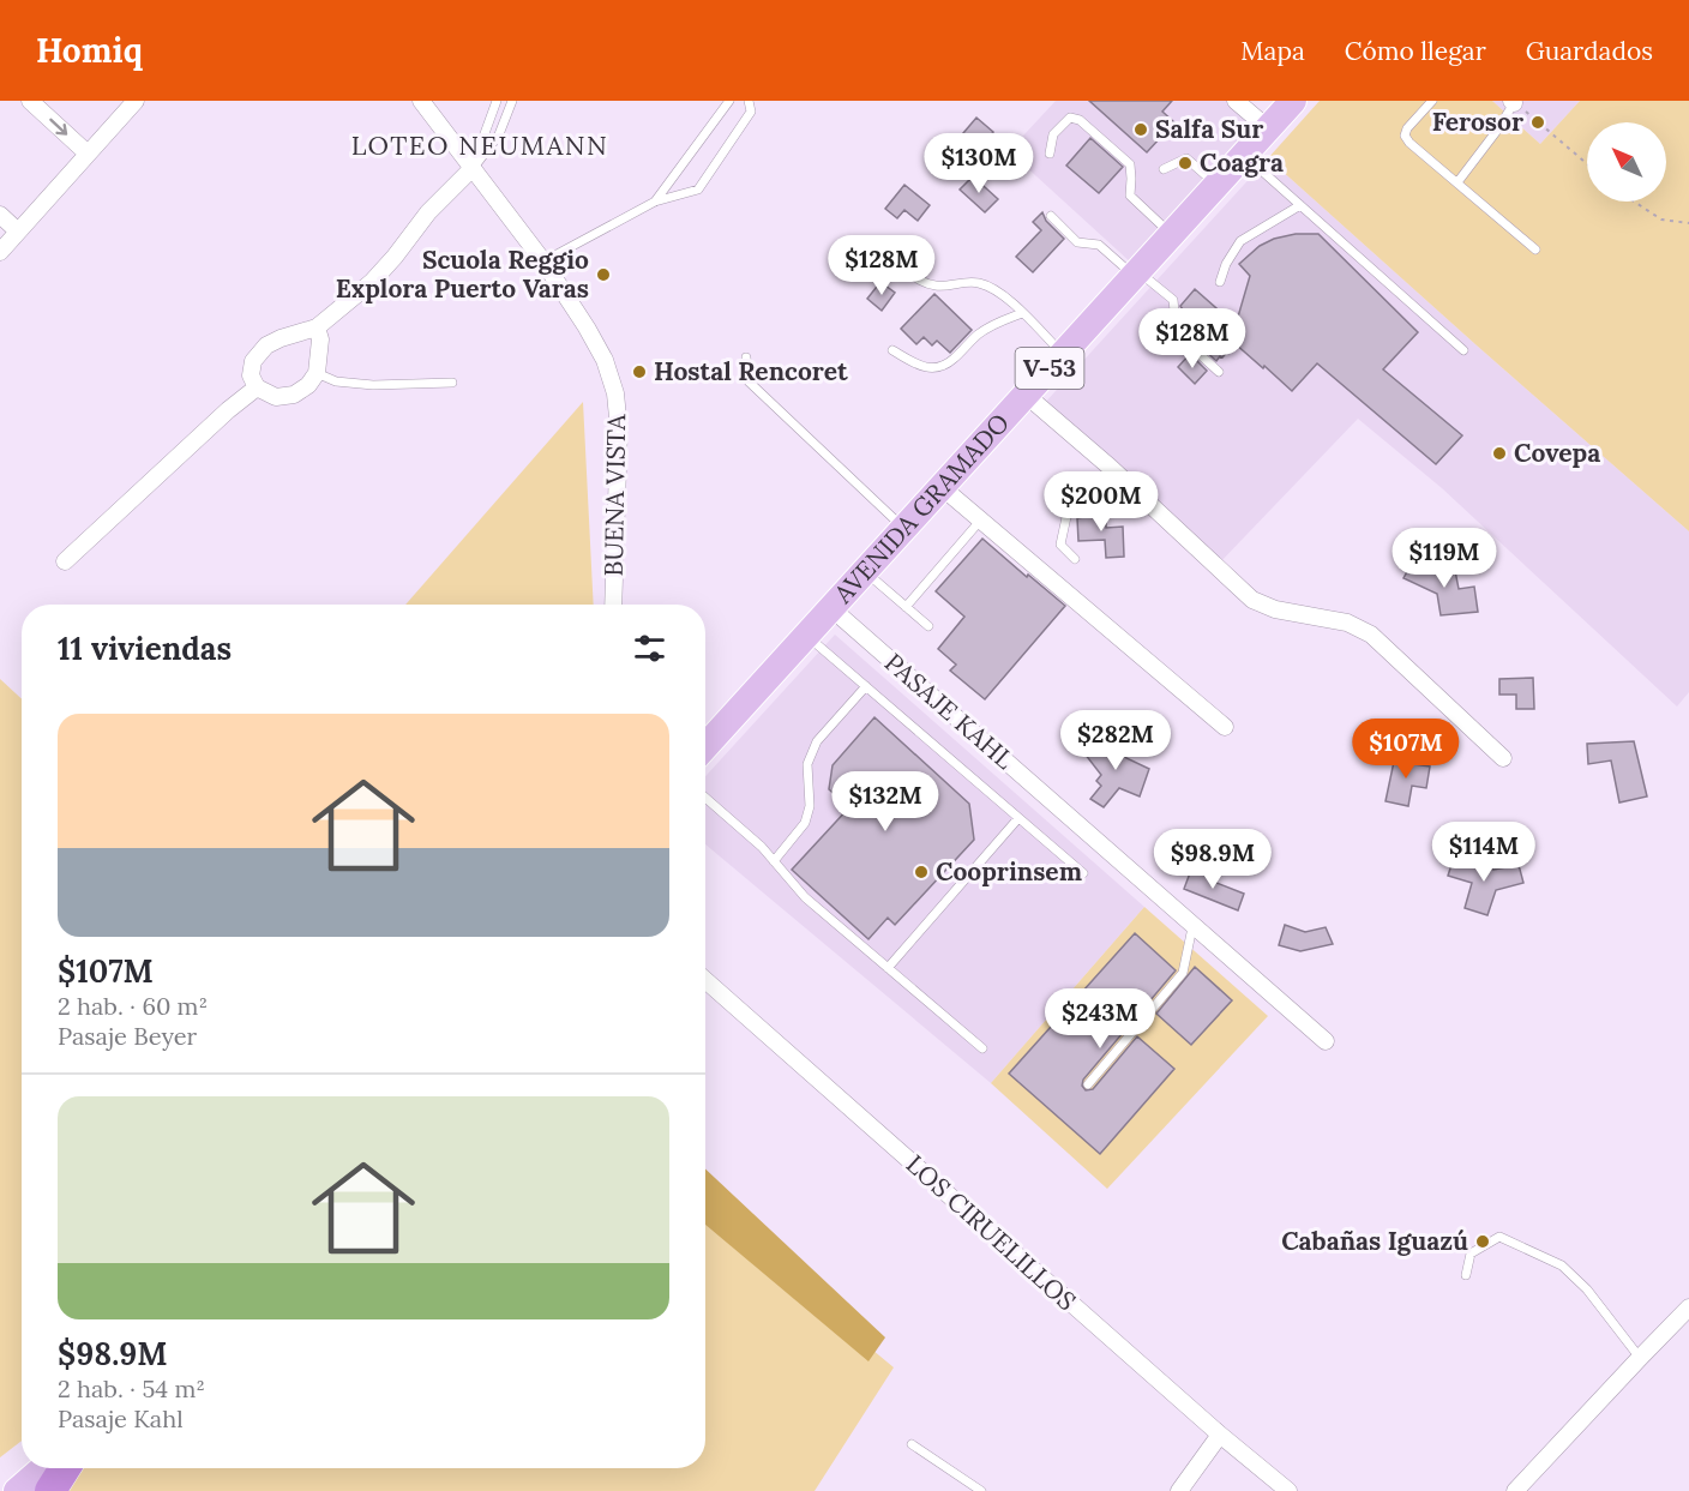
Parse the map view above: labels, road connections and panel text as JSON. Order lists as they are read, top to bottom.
{
  "streets": {
    "main road": ["V-53", "AVENIDA GRAMADO"],
    "street": ["BUENA VISTA", "PASAJE KAHL", "LOS CIRUELILLOS"]
  },
  "crossings": [
    ["AVENIDA GRAMADO", "PASAJE KAHL"]
  ],
  "districts": ["LOTEO NEUMANN"],
  "places": [
    "Ferosor",
    "Salfa Sur",
    "Coagra",
    "Scuola Reggio Explora Puerto Varas",
    "Hostal Rencoret",
    "Covepa",
    "Cooprinsem",
    "Cabañas Iguazú"
  ],
  "north": "top left",
  "page": {
    "header": "Homiq",
    "nav": ["Mapa", "Cómo llegar", "Guardados"],
    "price": [
      "$130M",
      "$128M",
      "$128M",
      "$200M",
      "$119M",
      "$282M",
      "$107M",
      "$132M",
      "$114M",
      "$98.9M",
      "$243M"
    ],
    "heading": "11 viviendas",
    "list": [
      {
        "name": "$107M",
        "note": "2 hab. · 60 m² · Pasaje Beyer"
      },
      {
        "name": "$98.9M",
        "note": "2 hab. · 54 m² · Pasaje Kahl"
      }
    ]
  }
}
